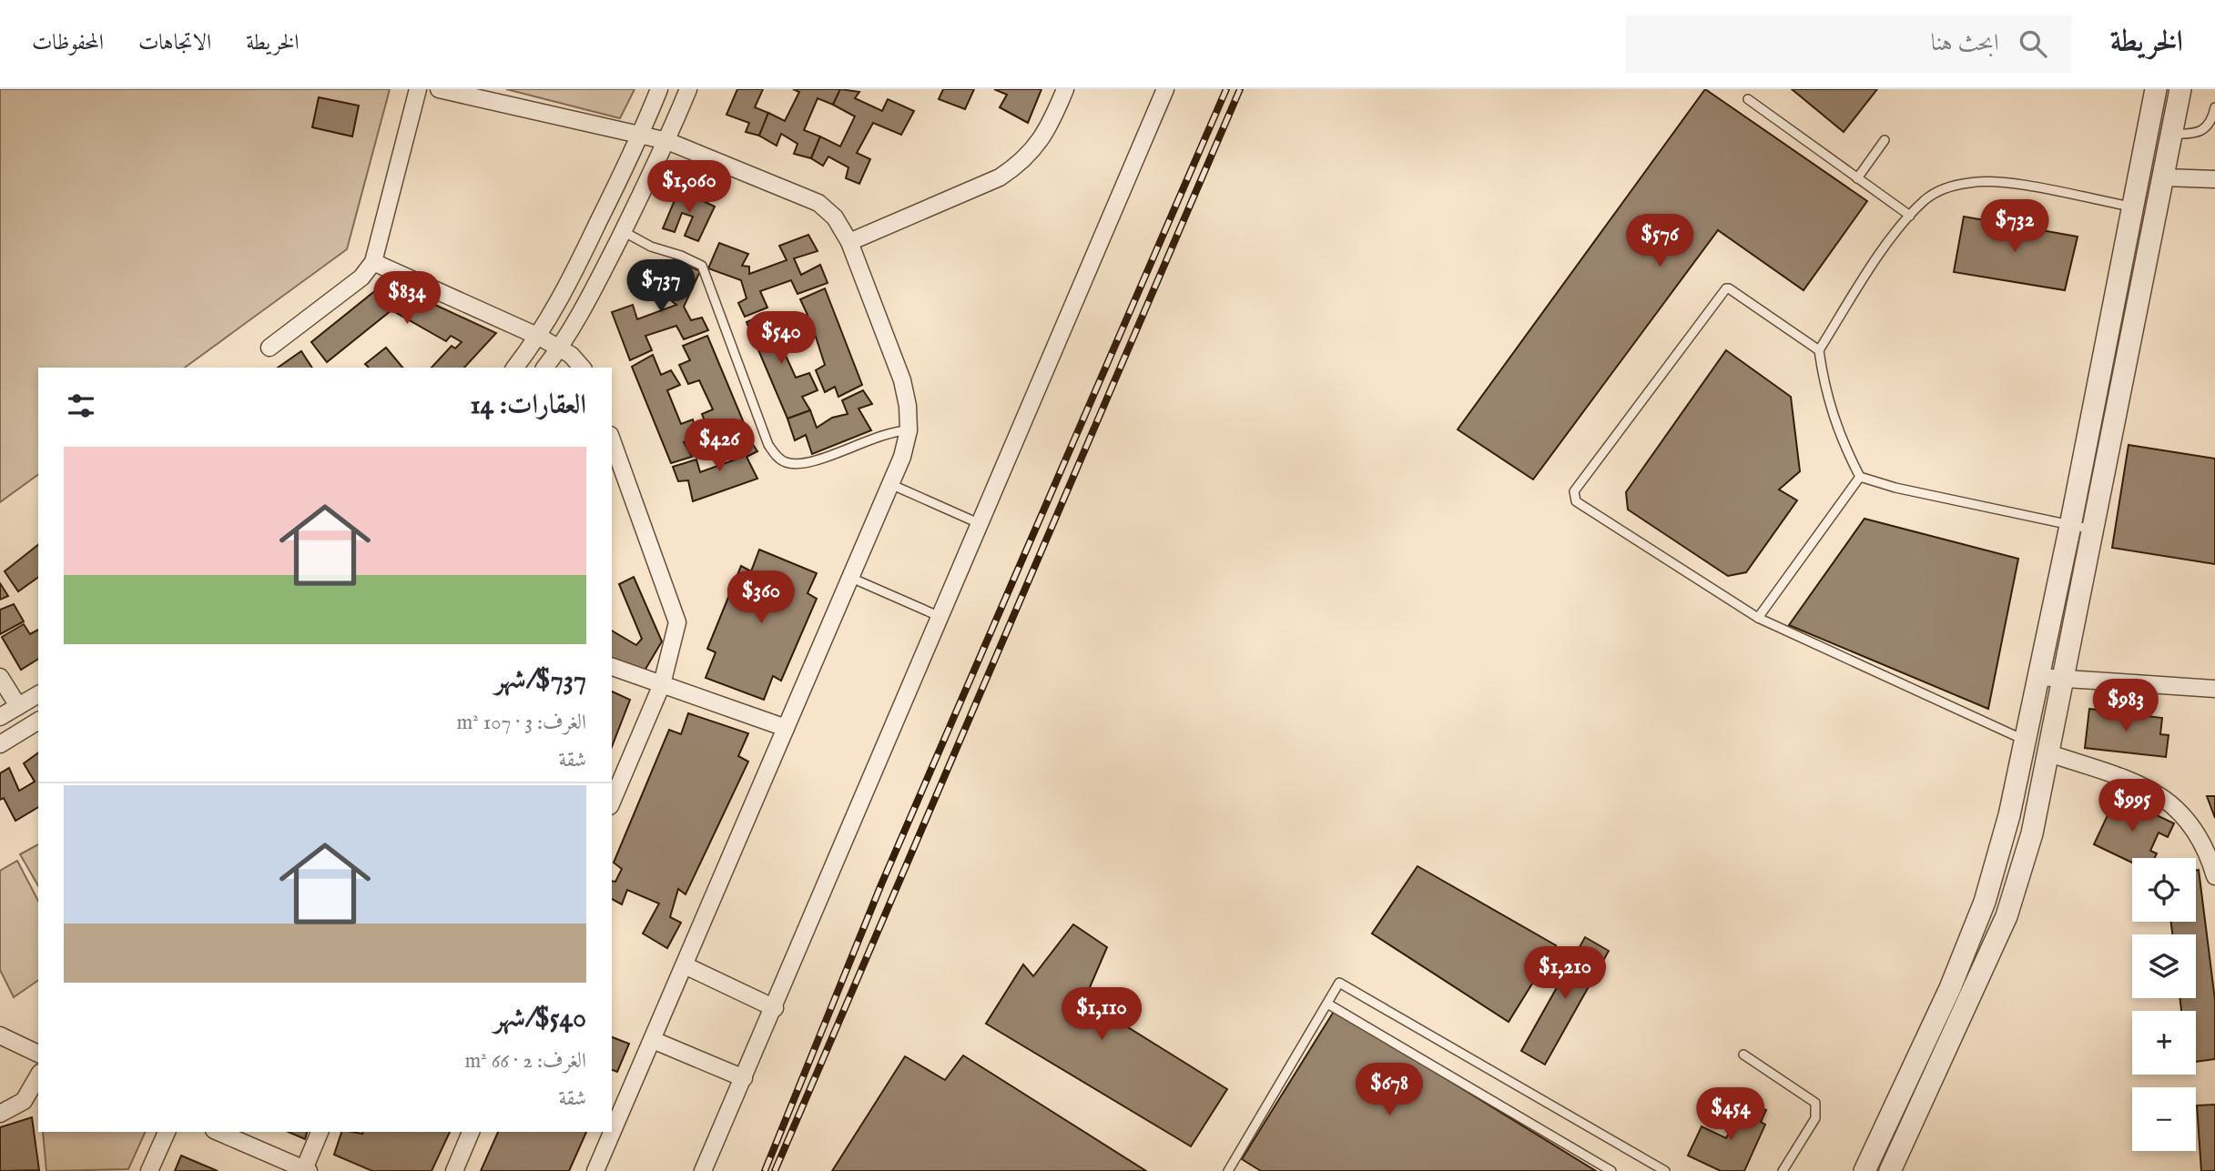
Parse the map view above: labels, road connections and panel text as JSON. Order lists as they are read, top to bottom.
{
  "page": {
    "header": "الخريطة",
    "search": "ابحث هنا",
    "nav": ["الخريطة", "الاتجاهات", "المحفوظات"],
    "price": [
      "$1,060",
      "$732",
      "$576",
      "$737",
      "$834",
      "$540",
      "$426",
      "$360",
      "$983",
      "$995",
      "$1,210",
      "$1,110",
      "$678",
      "$454"
    ],
    "heading": "العقارات: 14",
    "list": [
      {
        "name": "$737/شهر",
        "note": "الغرف: 3 · 107 m² · شقة"
      },
      {
        "name": "$540/شهر",
        "note": "الغرف: 2 · 66 m² · شقة"
      }
    ],
    "map_buttons": ["+", "−"]
  }
}
